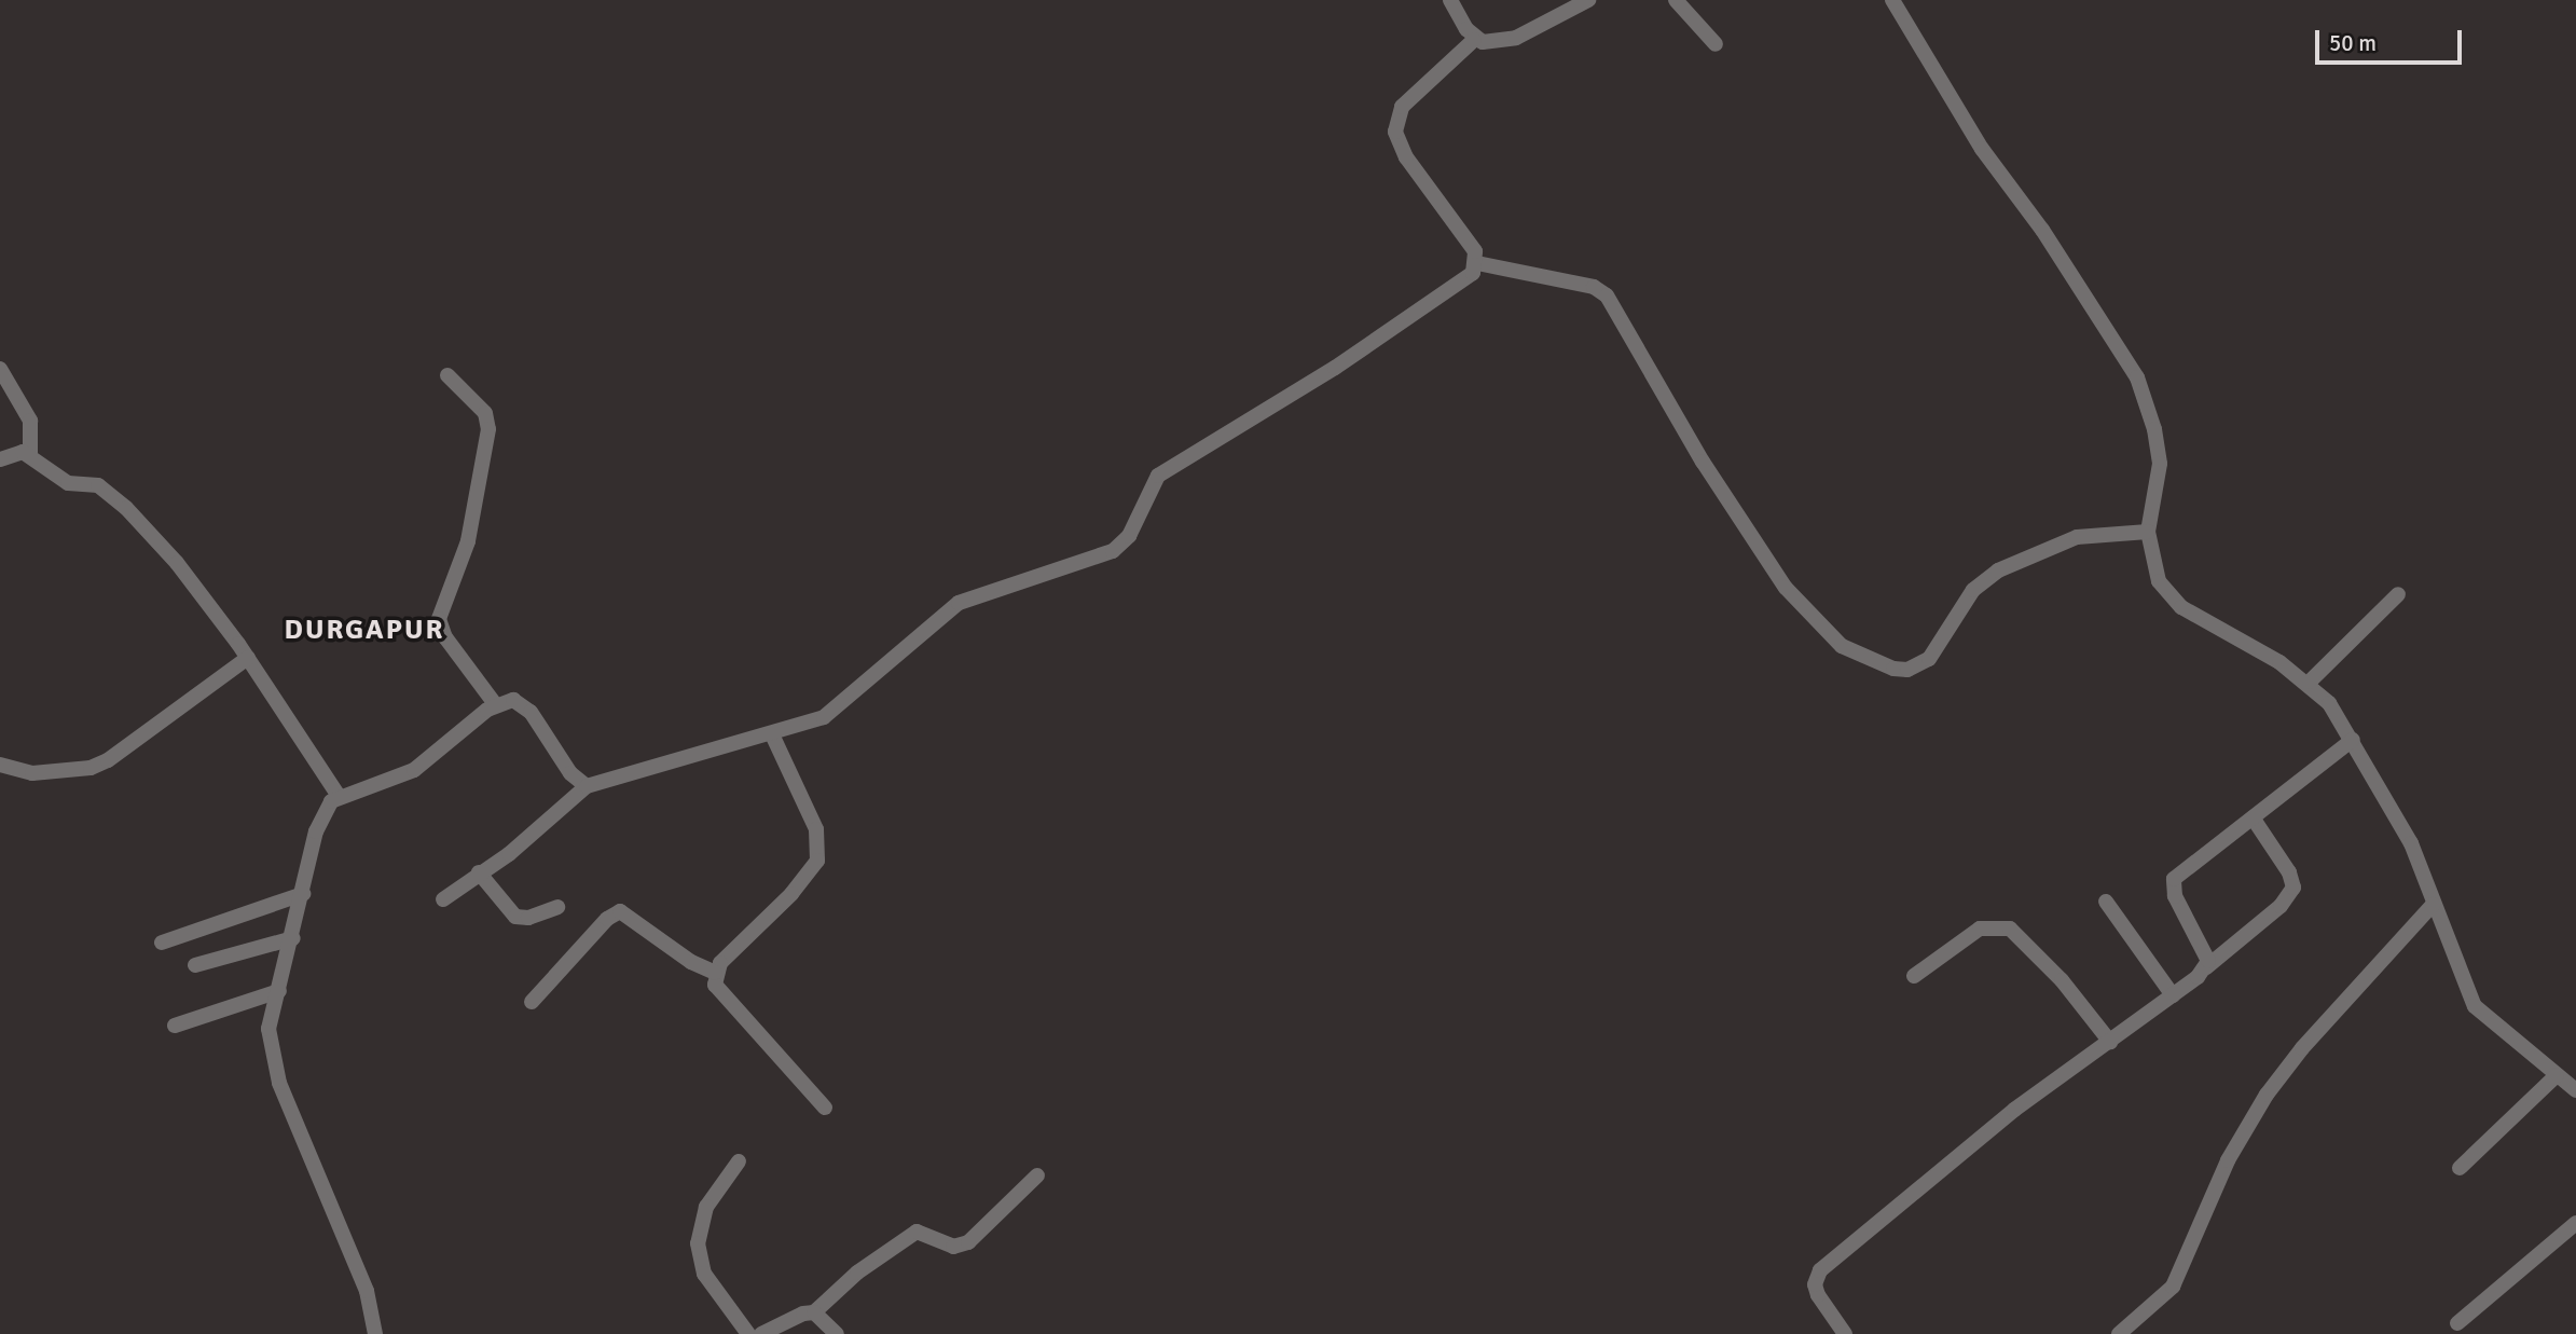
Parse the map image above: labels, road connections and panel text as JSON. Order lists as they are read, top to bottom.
{
  "districts": ["DURGAPUR"],
  "scale_bar": "50 m"
}
